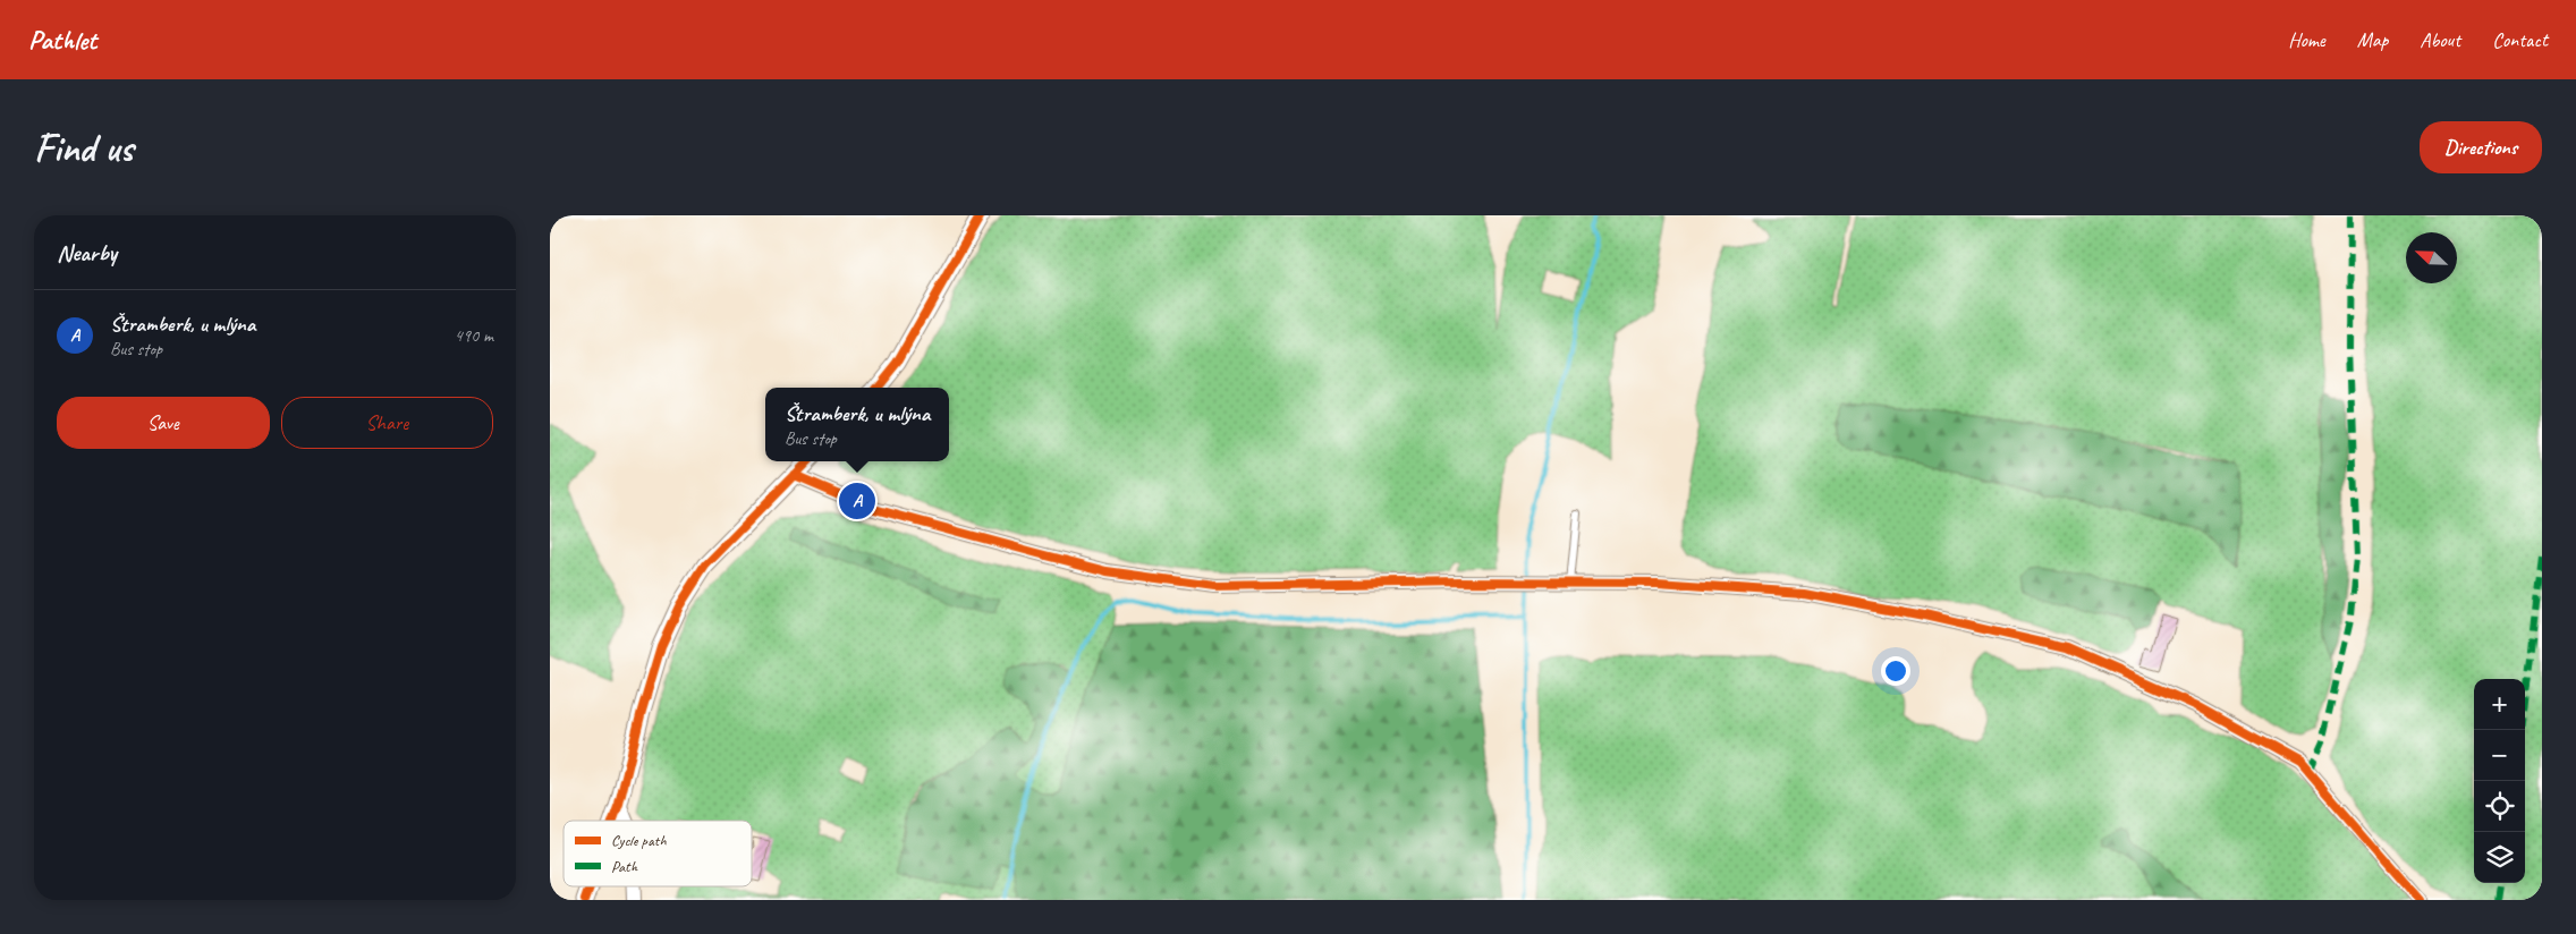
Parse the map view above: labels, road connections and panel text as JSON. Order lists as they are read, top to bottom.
{
  "legend": ["Cycle path", "Path"],
  "north": "top left",
  "page": {
    "header": "Pathlet",
    "nav": [
      "Home",
      "Map",
      "About",
      "Contact"
    ],
    "buttons": [
      "Directions",
      ["Save", "Share"]
    ],
    "title": "Find us",
    "heading": "Nearby",
    "list": [
      {
        "mark": "A",
        "name": "Štramberk, u mlýna",
        "note": "Bus stop",
        "value": "490 m"
      }
    ],
    "popup": ["Štramberk, u mlýna", "Bus stop"],
    "pins": "A",
    "map_buttons": ["+", "−"]
  }
}
